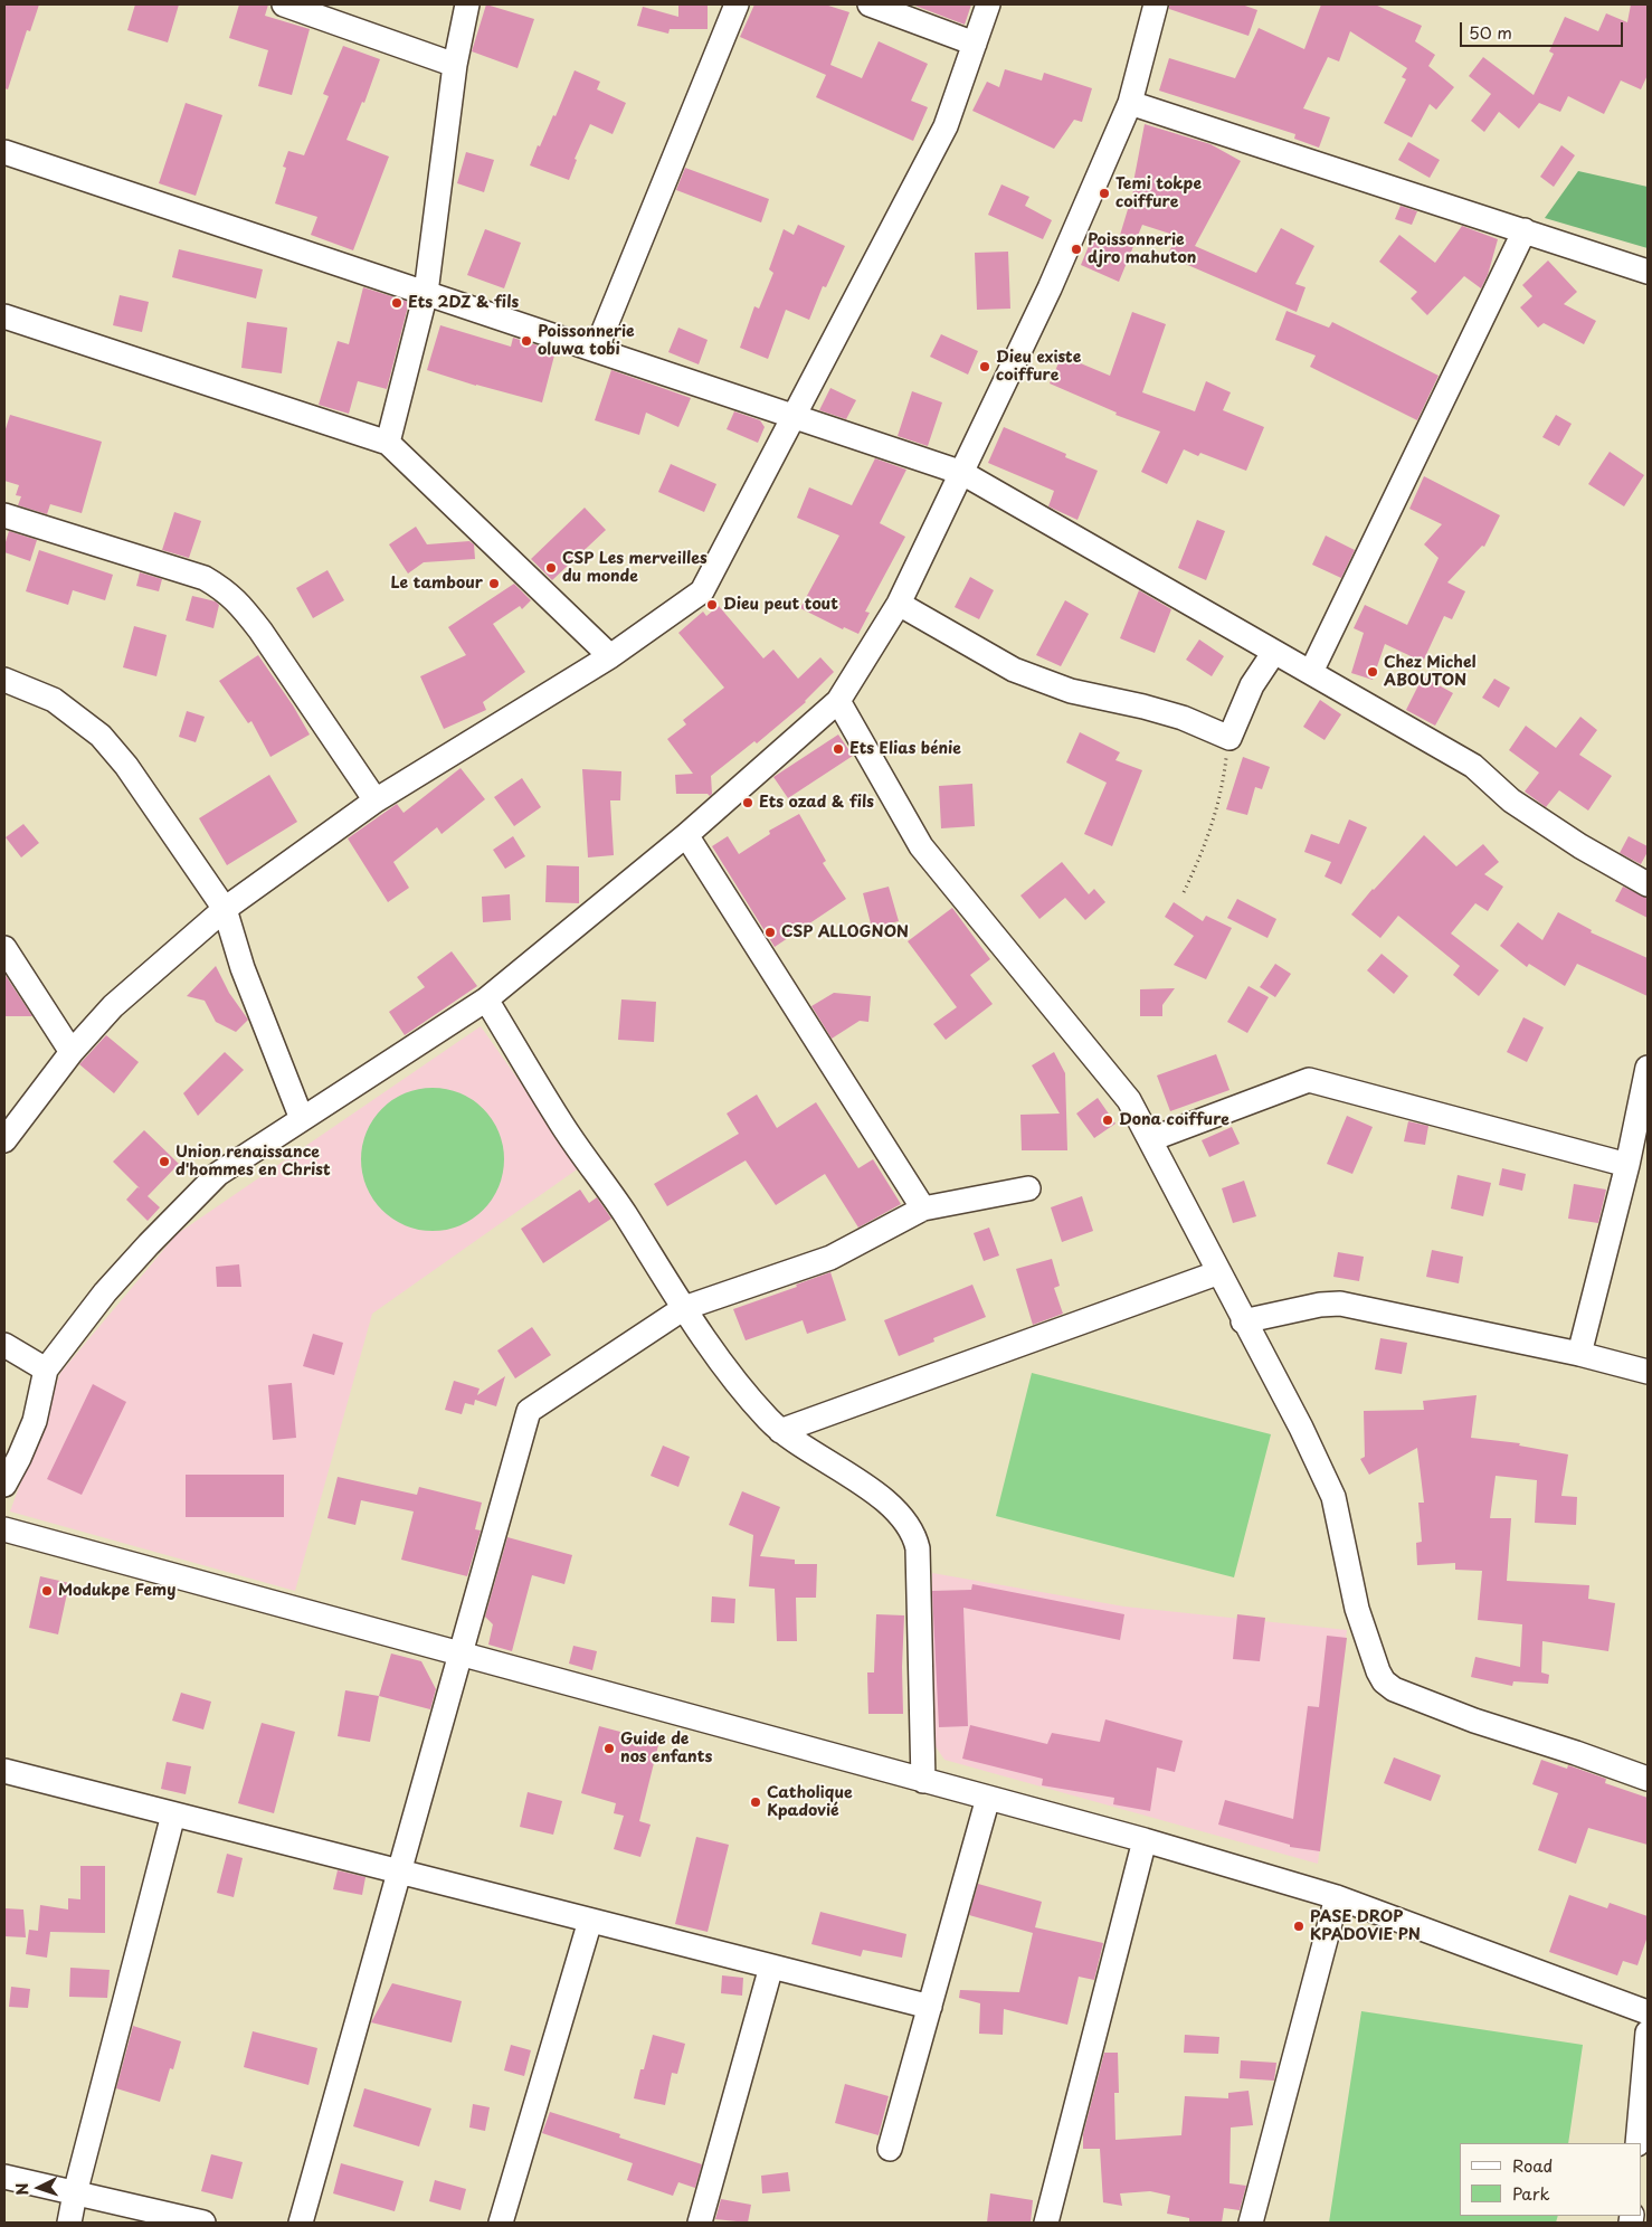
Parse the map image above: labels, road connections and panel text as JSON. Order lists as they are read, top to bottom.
{
  "places": [
    "Temi tokpe coiffure",
    "Poissonnerie djro mahuton",
    "Ets 2DZ & fils",
    "Poissonnerie oluwa tobi",
    "Dieu existe coiffure",
    "CSP Les merveilles du monde",
    "Le tambour",
    "Dieu peut tout",
    "Chez Michel ABOUTON",
    "Ets Elias bénie",
    "Ets ozad & fils",
    "CSP ALLOGNON",
    "Dona coiffure",
    "Union renaissance d'hommes en Christ",
    "Modukpe Femy",
    "Guide de nos enfants",
    "Catholique Kpadovié",
    "PASE DROP KPADOVIE PN"
  ],
  "legend": ["Road", "Park"],
  "scale_bar": "50 m",
  "north": "left"
}
